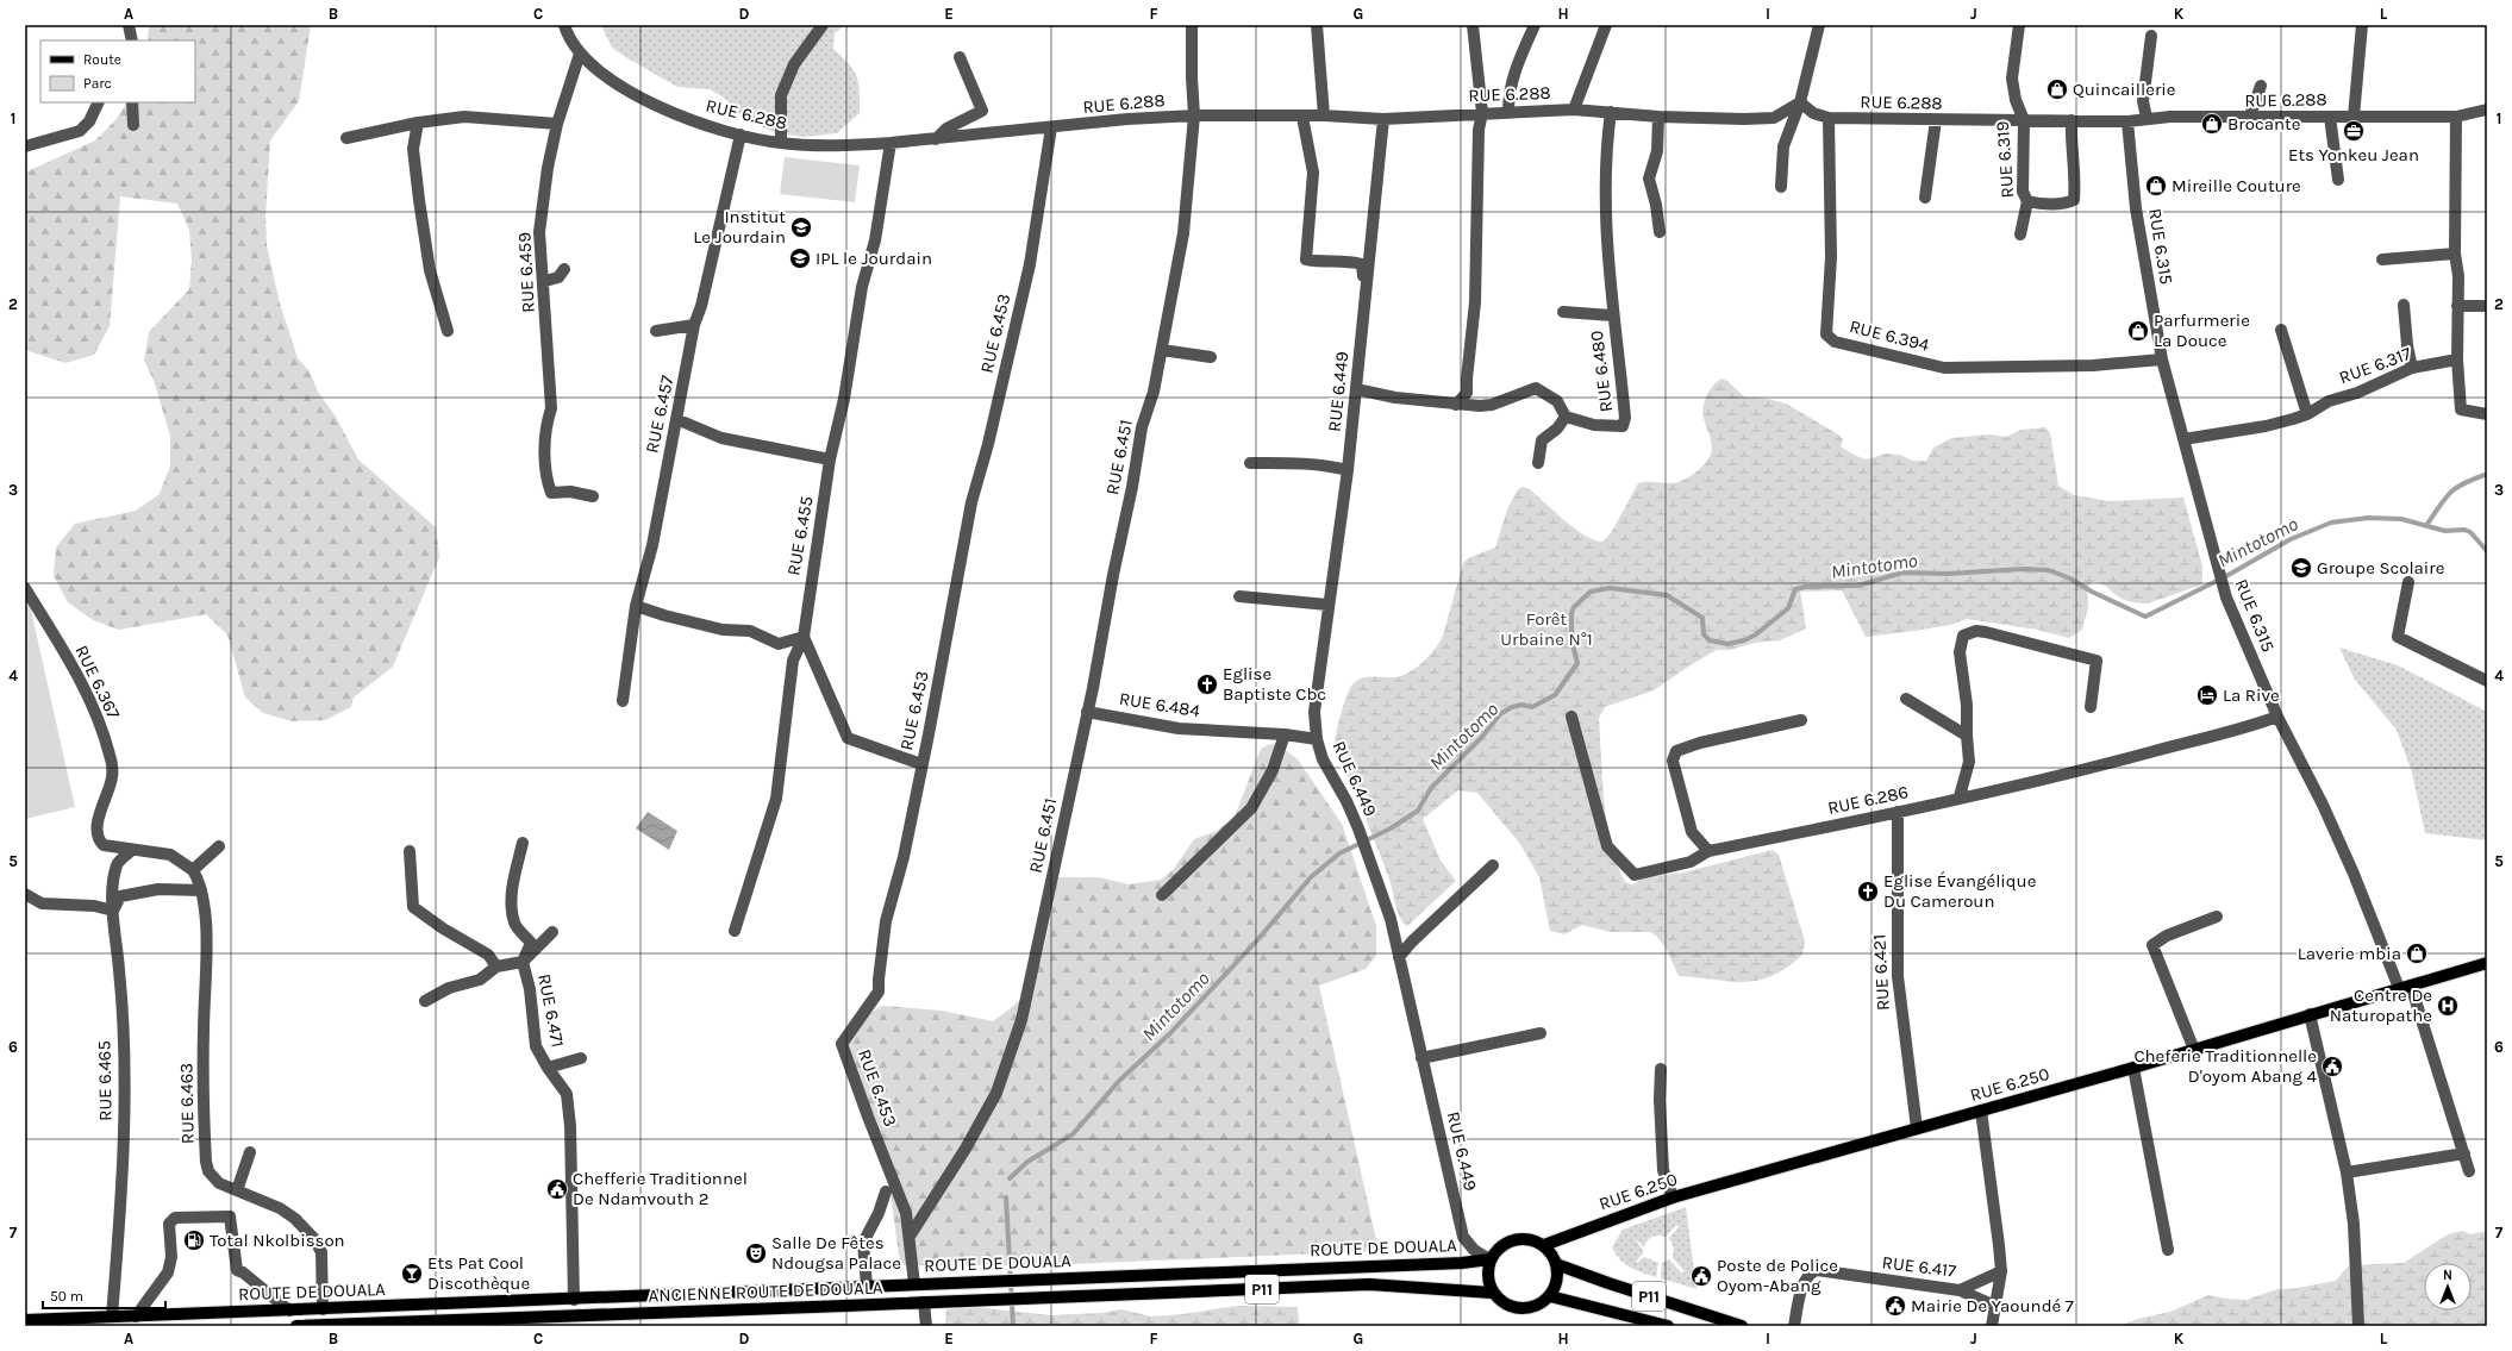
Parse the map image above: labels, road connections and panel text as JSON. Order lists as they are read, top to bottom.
{
  "streets": {
    "main road": [
      "RUE 6.250",
      "ROUTE DE DOUALA",
      "P11",
      "ANCIENNE ROUTE DE DOUALA"
    ],
    "street": [
      "RUE 6.288",
      "RUE 6.319",
      "RUE 6.315",
      "RUE 6.459",
      "RUE 6.453",
      "RUE 6.394",
      "RUE 6.317",
      "RUE 6.480",
      "RUE 6.449",
      "RUE 6.457",
      "RUE 6.451",
      "RUE 6.455",
      "RUE 6.367",
      "RUE 6.484",
      "RUE 6.286",
      "RUE 6.421",
      "RUE 6.471",
      "RUE 6.465",
      "RUE 6.463",
      "RUE 6.417"
    ]
  },
  "crossings": [
    ["RUE 6.288", "RUE 6.319"],
    ["RUE 6.288", "RUE 6.315"],
    ["RUE 6.288", "RUE 6.459"],
    ["RUE 6.288", "RUE 6.453"],
    ["RUE 6.288", "RUE 6.394"],
    ["RUE 6.288", "RUE 6.480"],
    ["RUE 6.288", "RUE 6.449"],
    ["RUE 6.288", "RUE 6.457"],
    ["RUE 6.288", "RUE 6.451"],
    ["RUE 6.288", "RUE 6.455"],
    ["RUE 6.315", "RUE 6.394"],
    ["RUE 6.315", "RUE 6.317"],
    ["RUE 6.315", "RUE 6.286"],
    ["RUE 6.315", "RUE 6.250"],
    ["RUE 6.453", "RUE 6.451"],
    ["RUE 6.453", "ROUTE DE DOUALA"],
    ["RUE 6.449", "RUE 6.484"],
    ["RUE 6.449", "RUE 6.250"],
    ["RUE 6.449", "ROUTE DE DOUALA"],
    ["RUE 6.449", "P11"],
    ["RUE 6.449", "ANCIENNE ROUTE DE DOUALA"],
    ["RUE 6.451", "RUE 6.484"],
    ["RUE 6.367", "RUE 6.465"],
    ["RUE 6.367", "RUE 6.463"],
    ["RUE 6.286", "RUE 6.421"],
    ["RUE 6.421", "RUE 6.250"],
    ["RUE 6.471", "ROUTE DE DOUALA"],
    ["RUE 6.465", "ROUTE DE DOUALA"],
    ["RUE 6.250", "ROUTE DE DOUALA"],
    ["RUE 6.250", "P11"],
    ["RUE 6.250", "ANCIENNE ROUTE DE DOUALA"],
    ["RUE 6.463", "ROUTE DE DOUALA"],
    ["ROUTE DE DOUALA", "P11"],
    ["ROUTE DE DOUALA", "ANCIENNE ROUTE DE DOUALA"],
    ["P11", "ANCIENNE ROUTE DE DOUALA"]
  ],
  "water": ["Mintotomo"],
  "parks": ["Forêt Urbaine N°1"],
  "places": {
    "shop": [
      "Quincaillerie",
      "Brocante",
      "Mireille Couture",
      "Parfurmerie La Douce",
      "Laverie mbia"
    ],
    "office": ["Ets Yonkeu Jean"],
    "school or university": ["Institut Le Jourdain", "IPL le Jourdain", "Groupe Scolaire"],
    "church": ["Eglise Baptiste Cbc", "Eglise Évangélique Du Cameroun"],
    "hotel": ["La Rive"],
    "hospital": ["Centre De Naturopathe"],
    "public building": [
      "Cheferie Traditionnelle D'oyom Abang 4",
      "Chefferie Traditionnel De Ndamvouth 2",
      "Poste de Police Oyom-Abang",
      "Mairie De Yaoundé 7"
    ],
    "fuel station": ["Total Nkolbisson"],
    "theatre": ["Salle De Fêtes Ndougsa Palace"],
    "bar": ["Ets Pat Cool Discothèque"]
  },
  "legend": ["Route", "Parc"],
  "scale_bar": "50 m",
  "north": "top",
  "grid": {
    "columns": [
      "A",
      "B",
      "C",
      "D",
      "E",
      "F",
      "G",
      "H",
      "I",
      "J",
      "K",
      "L"
    ],
    "rows": [
      "1",
      "2",
      "3",
      "4",
      "5",
      "6",
      "7"
    ]
  }
}
